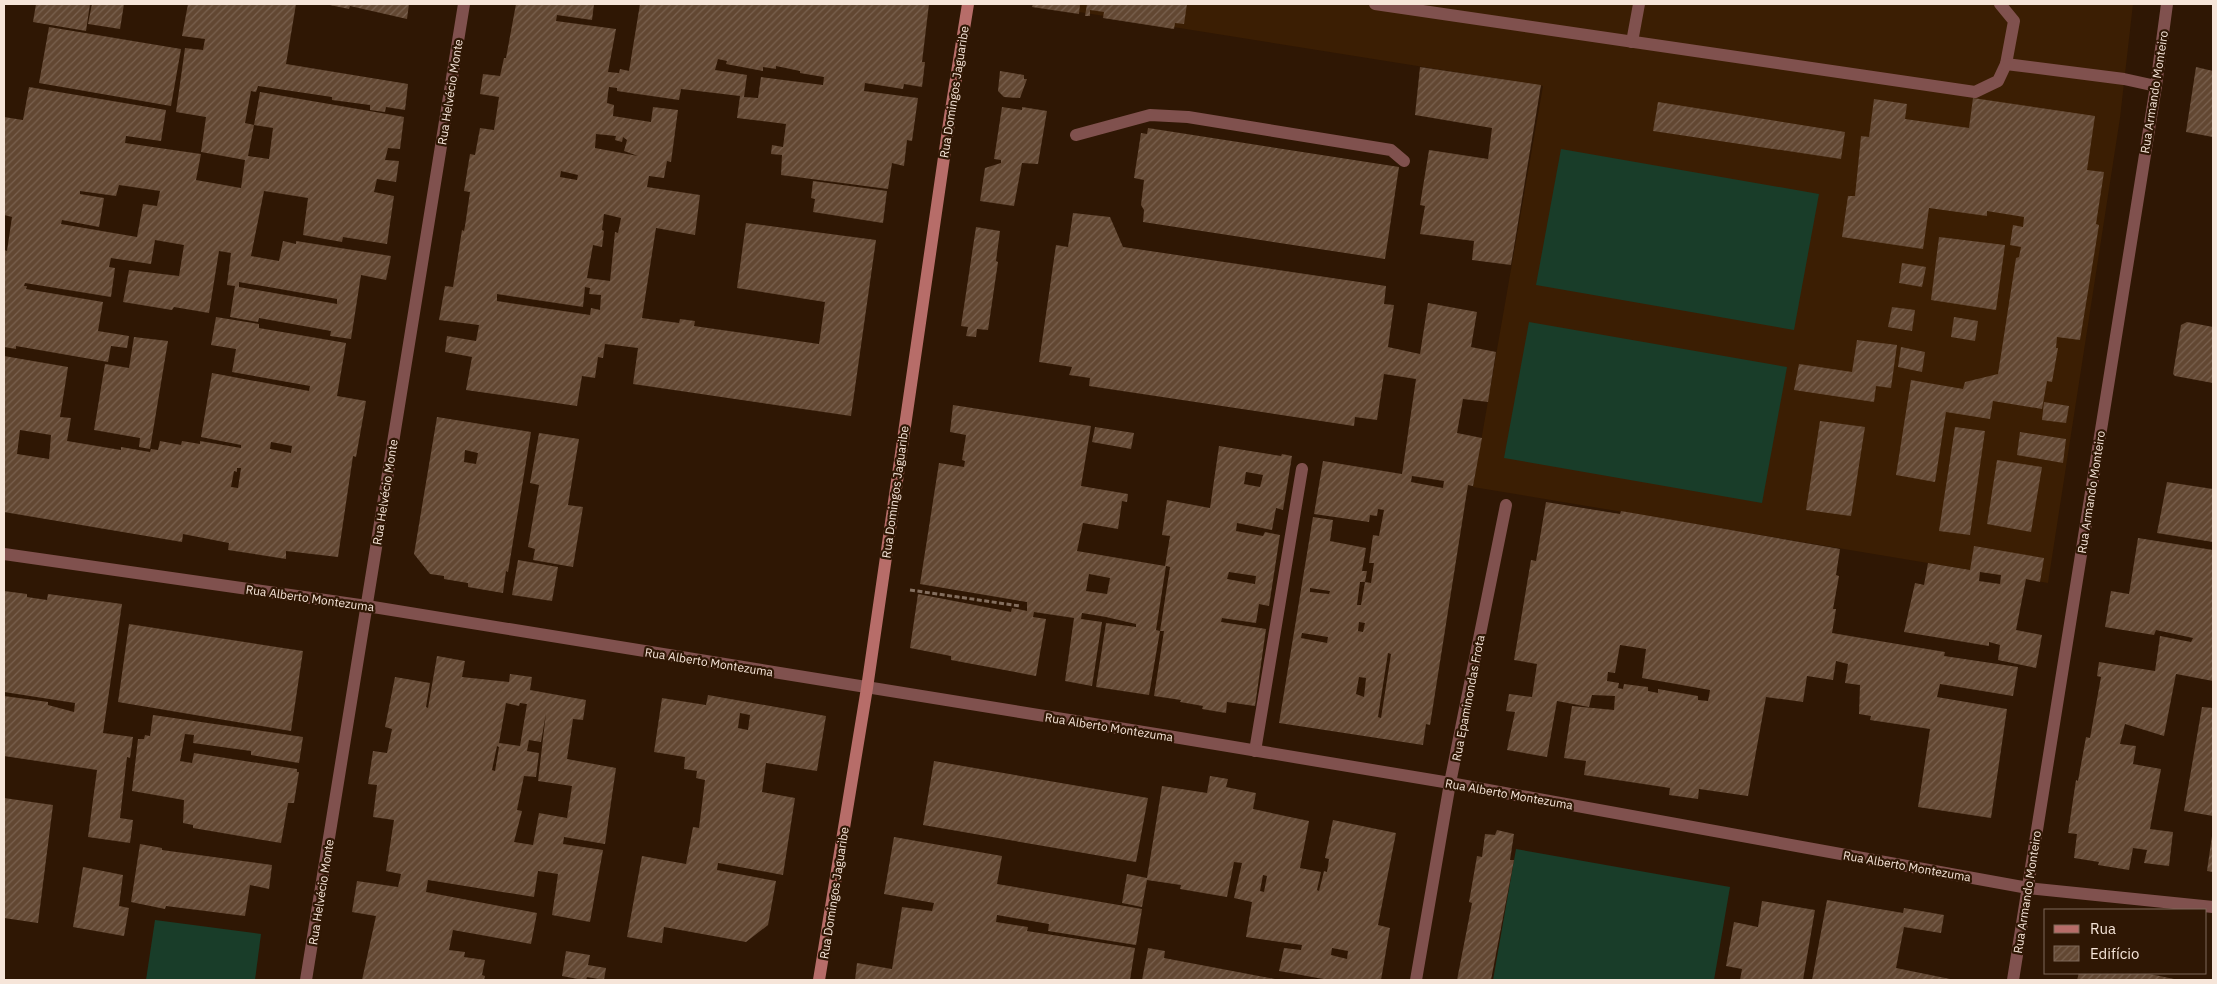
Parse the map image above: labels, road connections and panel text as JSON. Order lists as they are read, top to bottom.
{
  "streets": {
    "street": [
      "Rua Helvécio Monte",
      "Rua Domingos Jaguaribe",
      "Rua Armando Monteiro",
      "Rua Alberto Montezuma",
      "Rua Epaminondas Frota"
    ]
  },
  "crossings": [
    ["Rua Helvécio Monte", "Rua Alberto Montezuma"],
    ["Rua Domingos Jaguaribe", "Rua Alberto Montezuma"],
    ["Rua Armando Monteiro", "Rua Alberto Montezuma"],
    ["Rua Alberto Montezuma", "Rua Epaminondas Frota"]
  ],
  "legend": ["Rua", "Edifício"]
}
